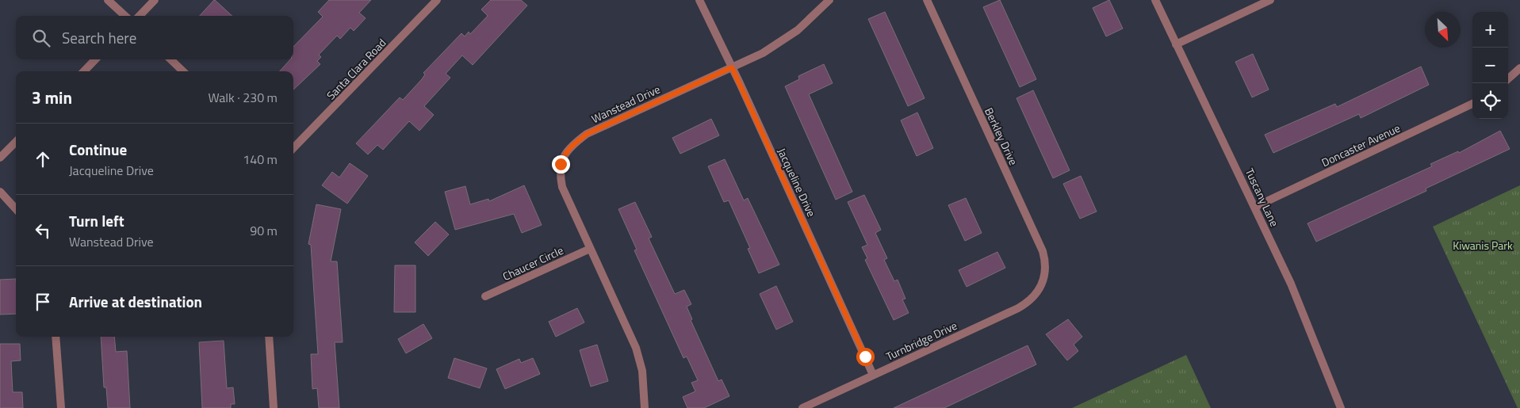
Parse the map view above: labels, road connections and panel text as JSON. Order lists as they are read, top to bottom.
{
  "streets": {
    "street": [
      "Santa Clara Road",
      "Wanstead Drive",
      "Berkley Drive",
      "Doncaster Avenue",
      "Jacqueline Drive",
      "Tuscany Lane",
      "Chaucer Circle",
      "Turnbridge Drive"
    ]
  },
  "crossings": [
    ["Wanstead Drive", "Jacqueline Drive"],
    ["Wanstead Drive", "Chaucer Circle"],
    ["Berkley Drive", "Turnbridge Drive"],
    ["Doncaster Avenue", "Tuscany Lane"],
    ["Jacqueline Drive", "Turnbridge Drive"]
  ],
  "parks": ["Kiwanis Park"],
  "north": "bottom right",
  "page": {
    "map_buttons": ["+", "−"],
    "search": "Search here",
    "heading": ["3 min", "Walk · 230 m"],
    "list": [
      ["Continue", "Jacqueline Drive", "140 m"],
      ["Turn left", "Wanstead Drive", "90 m"],
      "Arrive at destination"
    ]
  }
}
